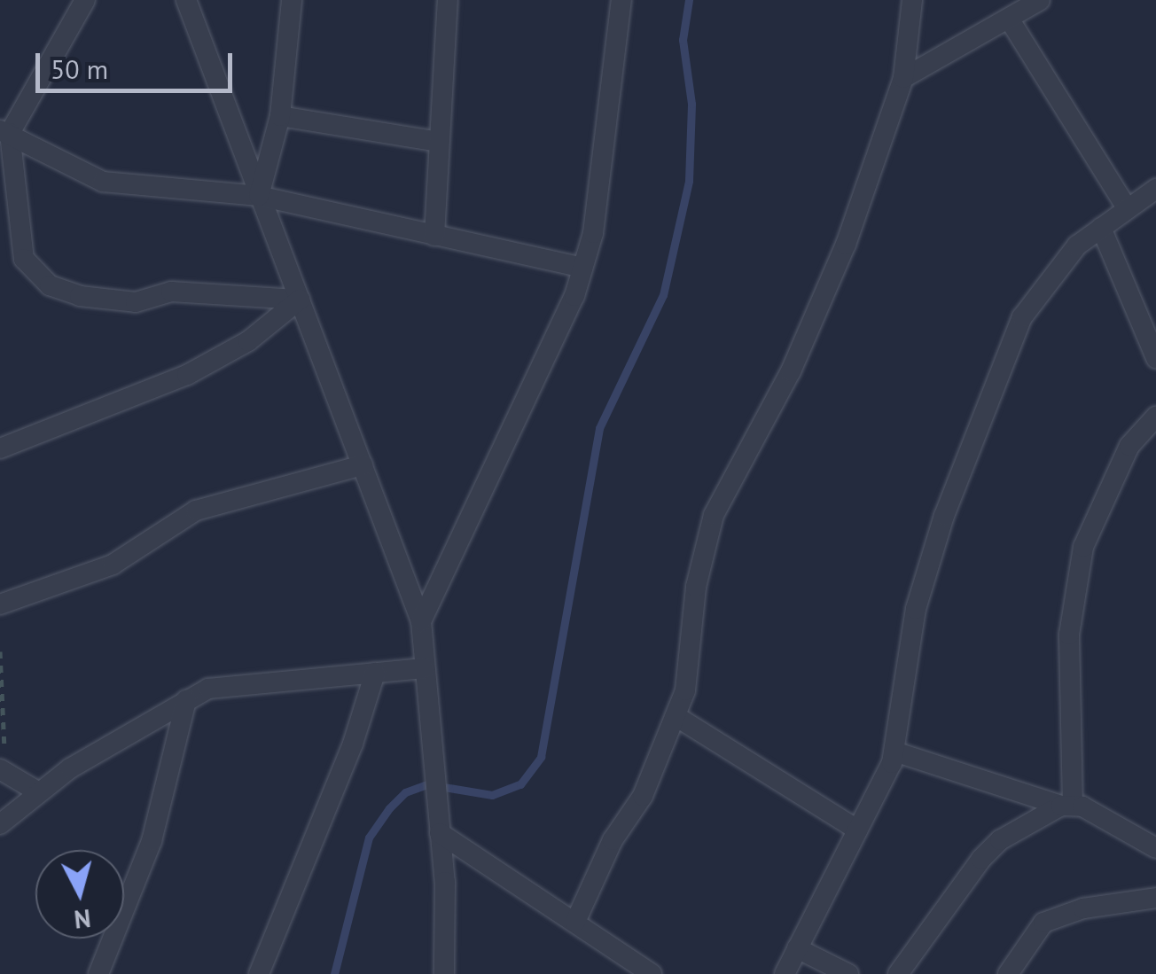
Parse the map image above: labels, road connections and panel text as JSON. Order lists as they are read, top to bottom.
{
  "scale_bar": "50 m",
  "north": "bottom"
}
